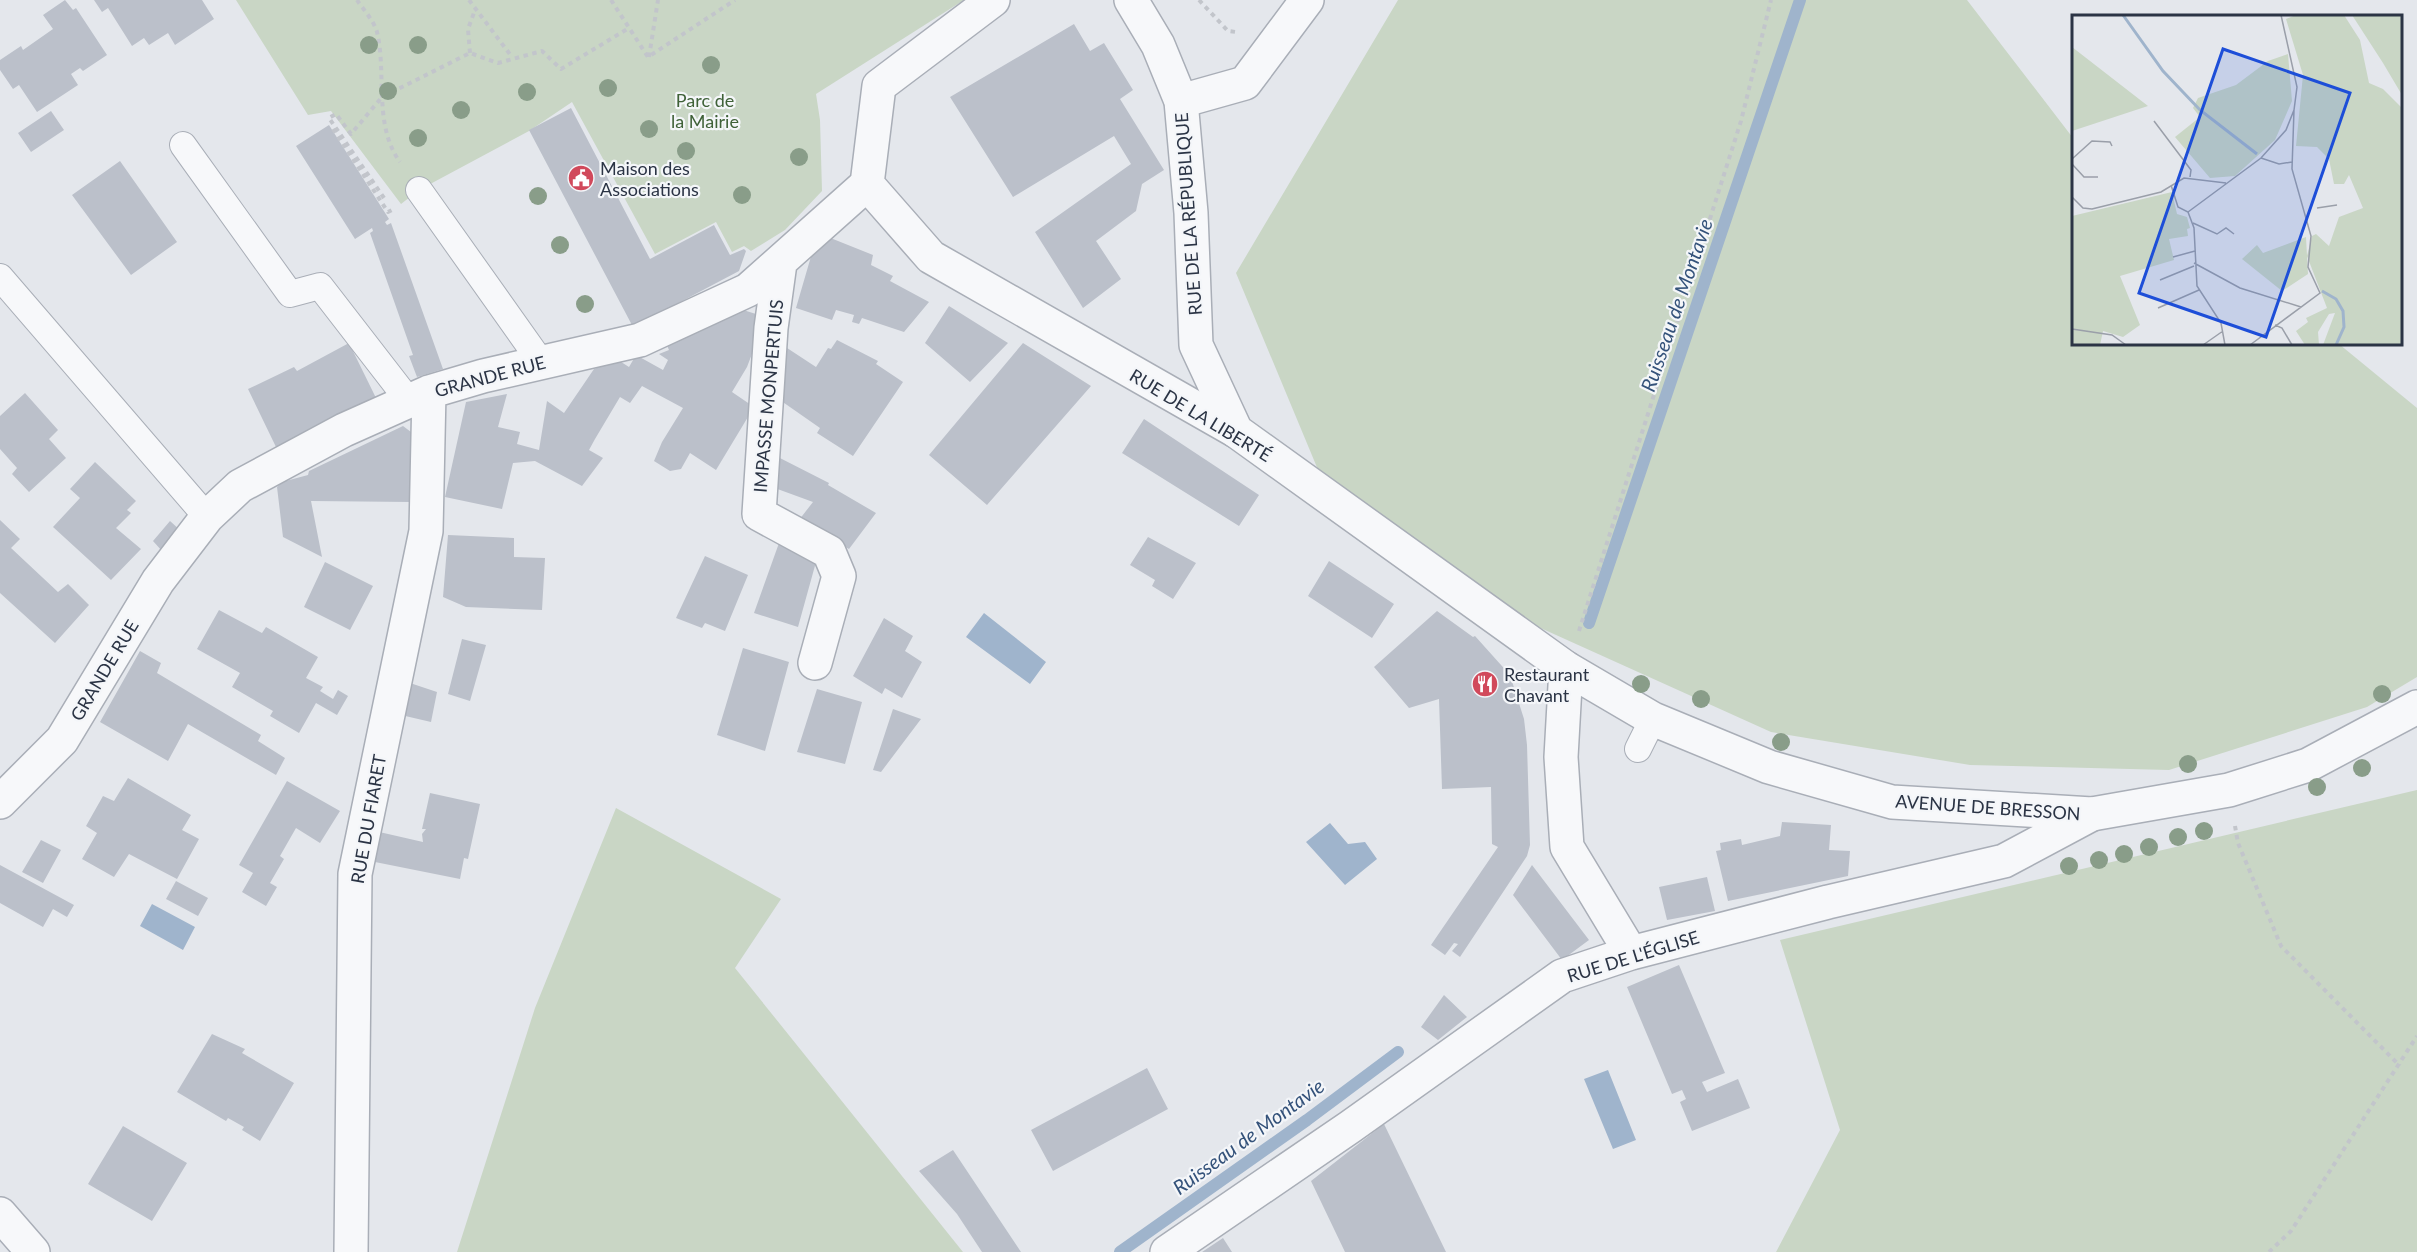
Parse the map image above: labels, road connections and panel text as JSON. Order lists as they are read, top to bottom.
{
  "streets": {
    "street": [
      "RUE DE LA RÉPUBLIQUE",
      "GRANDE RUE",
      "IMPASSE MONPERTUIS",
      "RUE DE LA LIBERTÉ",
      "AVENUE DE BRESSON",
      "RUE DU FIARET",
      "RUE DE L'ÉGLISE"
    ]
  },
  "crossings": [
    ["RUE DE LA RÉPUBLIQUE", "RUE DE LA LIBERTÉ"],
    ["GRANDE RUE", "IMPASSE MONPERTUIS"],
    ["GRANDE RUE", "RUE DE LA LIBERTÉ"],
    ["GRANDE RUE", "RUE DU FIARET"],
    ["RUE DE LA LIBERTÉ", "AVENUE DE BRESSON"],
    ["AVENUE DE BRESSON", "RUE DE L'ÉGLISE"]
  ],
  "water": ["Ruisseau de Montavie"],
  "parks": ["Parc de la Mairie"],
  "places": {
    "public building": ["Maison des Associations"],
    "restaurant": ["Restaurant Chavant"]
  }
}
